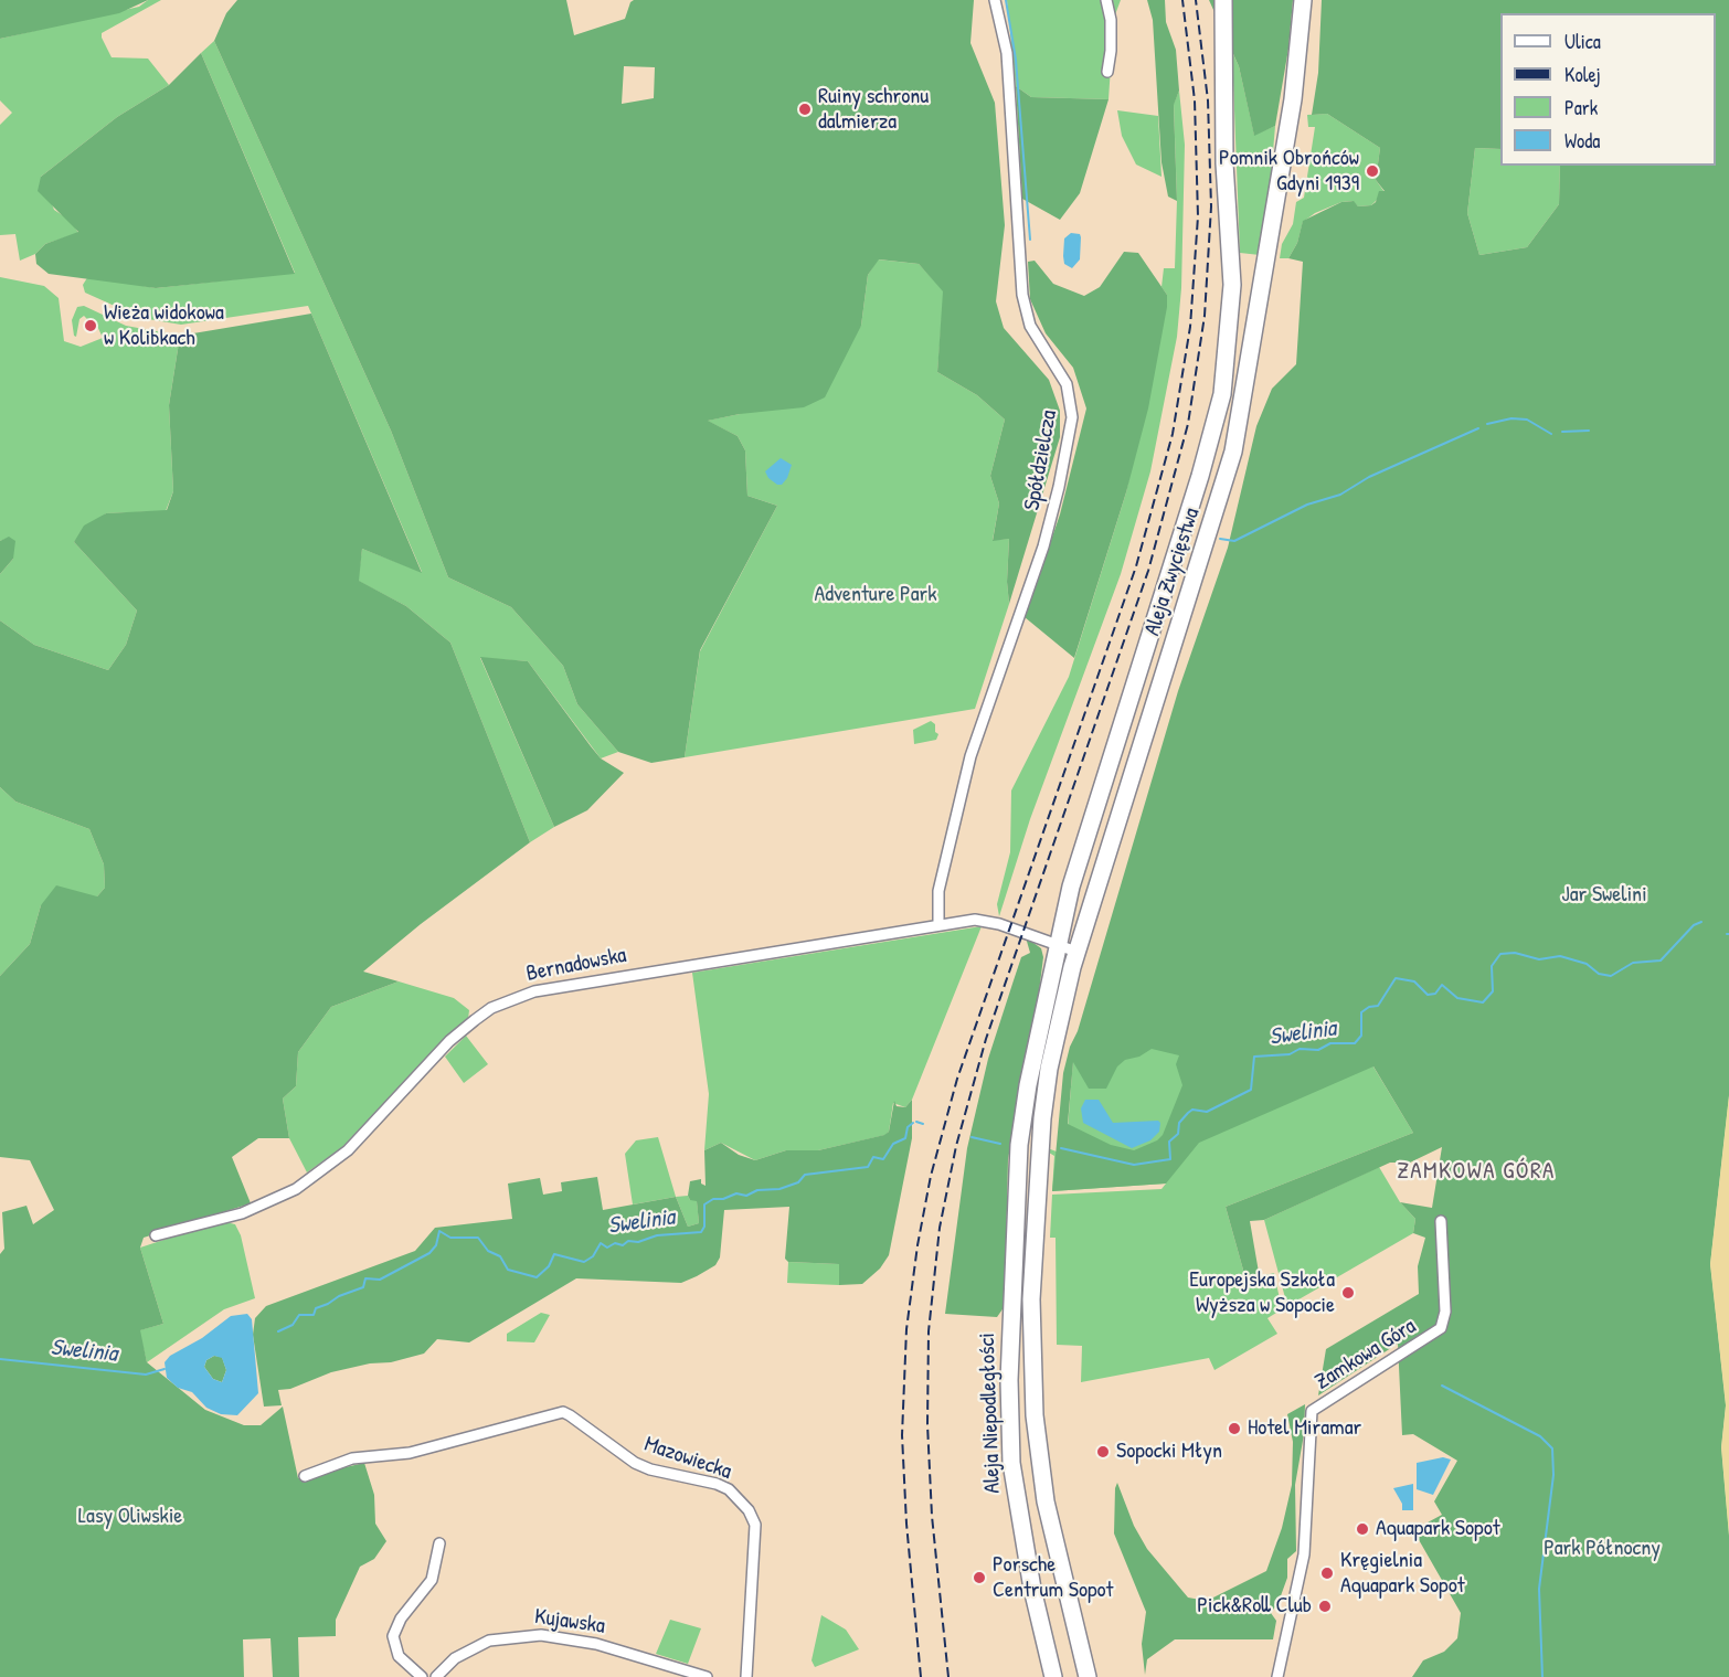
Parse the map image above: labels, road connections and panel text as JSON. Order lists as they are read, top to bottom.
{
  "streets": {
    "main road": ["Aleja Zwycięstwa", "Aleja Niepodległości"],
    "street": [
      "Spółdzielcza",
      "Bernadowska",
      "Zamkowa Góra",
      "Mazowiecka",
      "Kujawska"
    ]
  },
  "crossings": [
    ["Spółdzielcza", "Bernadowska"],
    ["Aleja Zwycięstwa", "Bernadowska"],
    ["Aleja Zwycięstwa", "Aleja Niepodległości"]
  ],
  "districts": ["ZAMKOWA GÓRA"],
  "water": ["Swelinia"],
  "parks": [
    "Adventure Park",
    "Jar Swelini",
    "Lasy Oliwskie",
    "Park Północny"
  ],
  "places": [
    "Ruiny schronu dalmierza",
    "Pomnik Obrońców Gdyni 1939",
    "Wieża widokowa w Kolibkach",
    "Europejska Szkoła Wyższa w Sopocie",
    "Hotel Miramar",
    "Sopocki Młyn",
    "Aquapark Sopot",
    "Kręgielnia Aquapark Sopot",
    "Porsche Centrum Sopot",
    "Pick&Roll Club"
  ],
  "legend": [
    "Ulica",
    "Kolej",
    "Park",
    "Woda"
  ]
}
